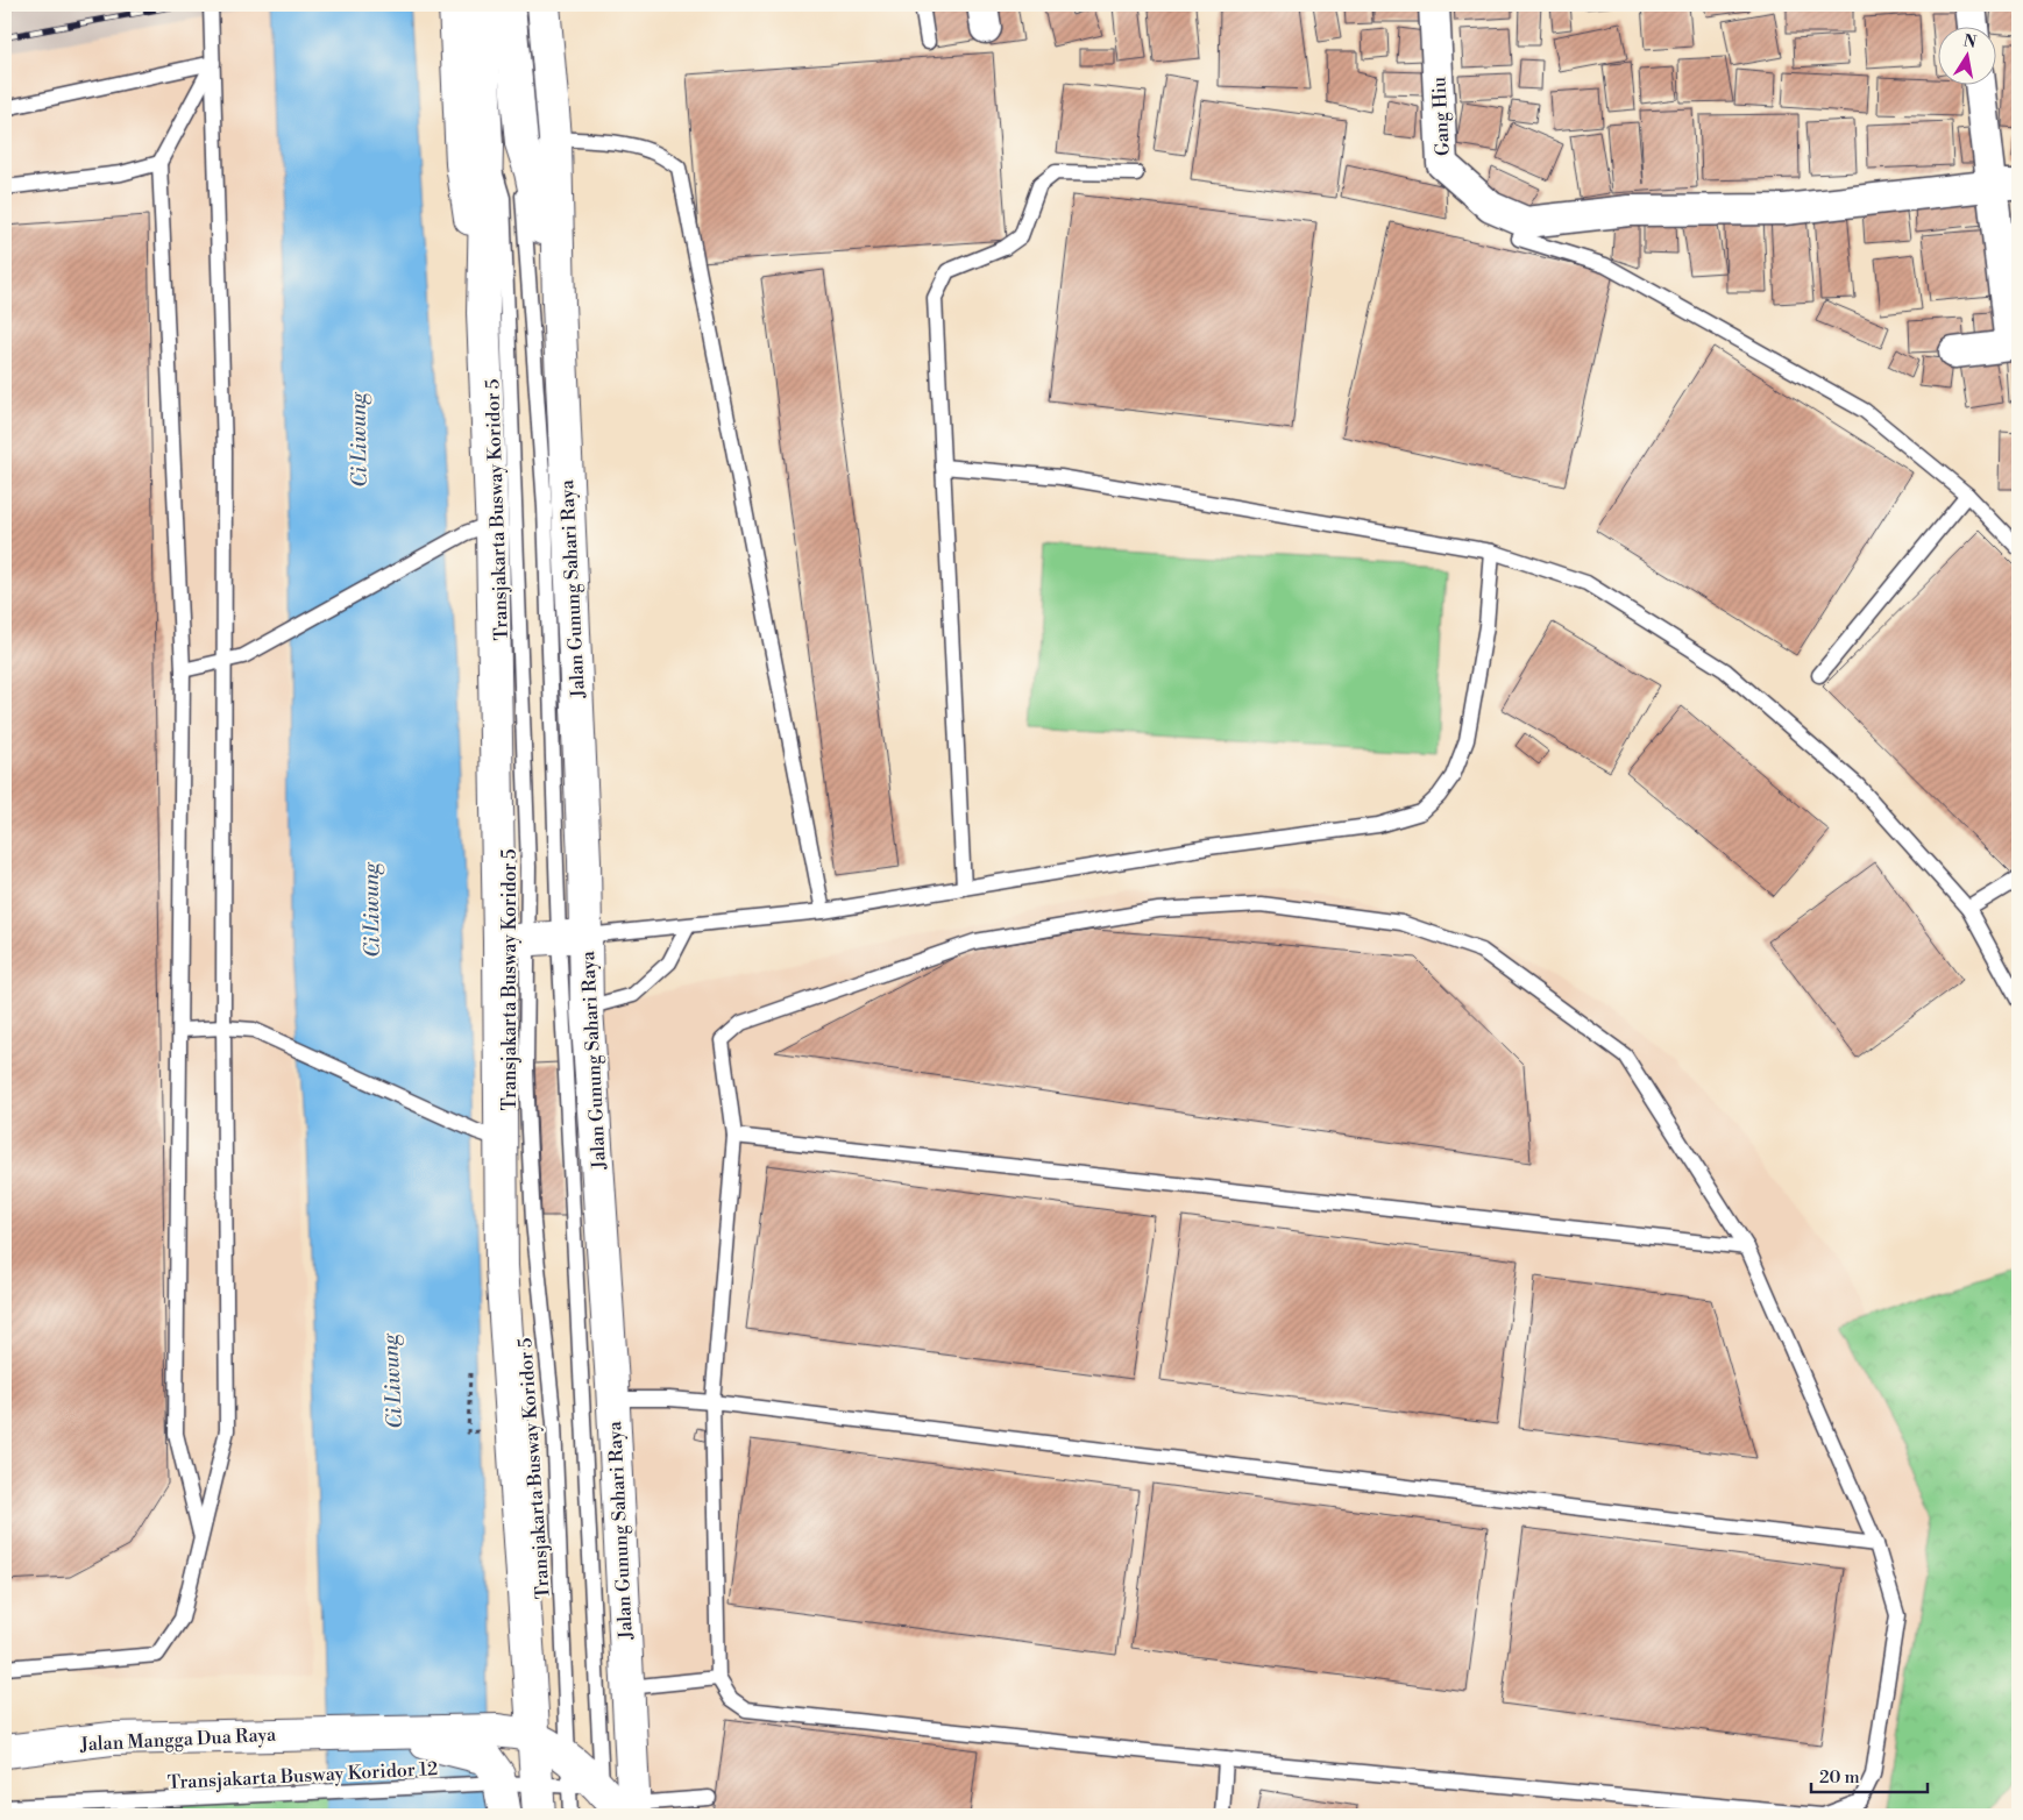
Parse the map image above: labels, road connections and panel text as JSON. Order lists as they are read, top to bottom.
{
  "streets": {
    "main road": ["Jalan Gunung Sahari Raya", "Jalan Mangga Dua Raya"],
    "street": ["Gang Hiu"],
    "lane": ["Transjakarta Busway Koridor 5", "Transjakarta Busway Koridor 12"]
  },
  "crossings": [
    ["Transjakarta Busway Koridor 5", "Jalan Mangga Dua Raya"],
    ["Transjakarta Busway Koridor 5", "Transjakarta Busway Koridor 12"],
    ["Jalan Gunung Sahari Raya", "Jalan Mangga Dua Raya"],
    ["Jalan Mangga Dua Raya", "Transjakarta Busway Koridor 12"]
  ],
  "water": ["Ci Liwung"],
  "scale_bar": "20 m",
  "north": "top"
}
